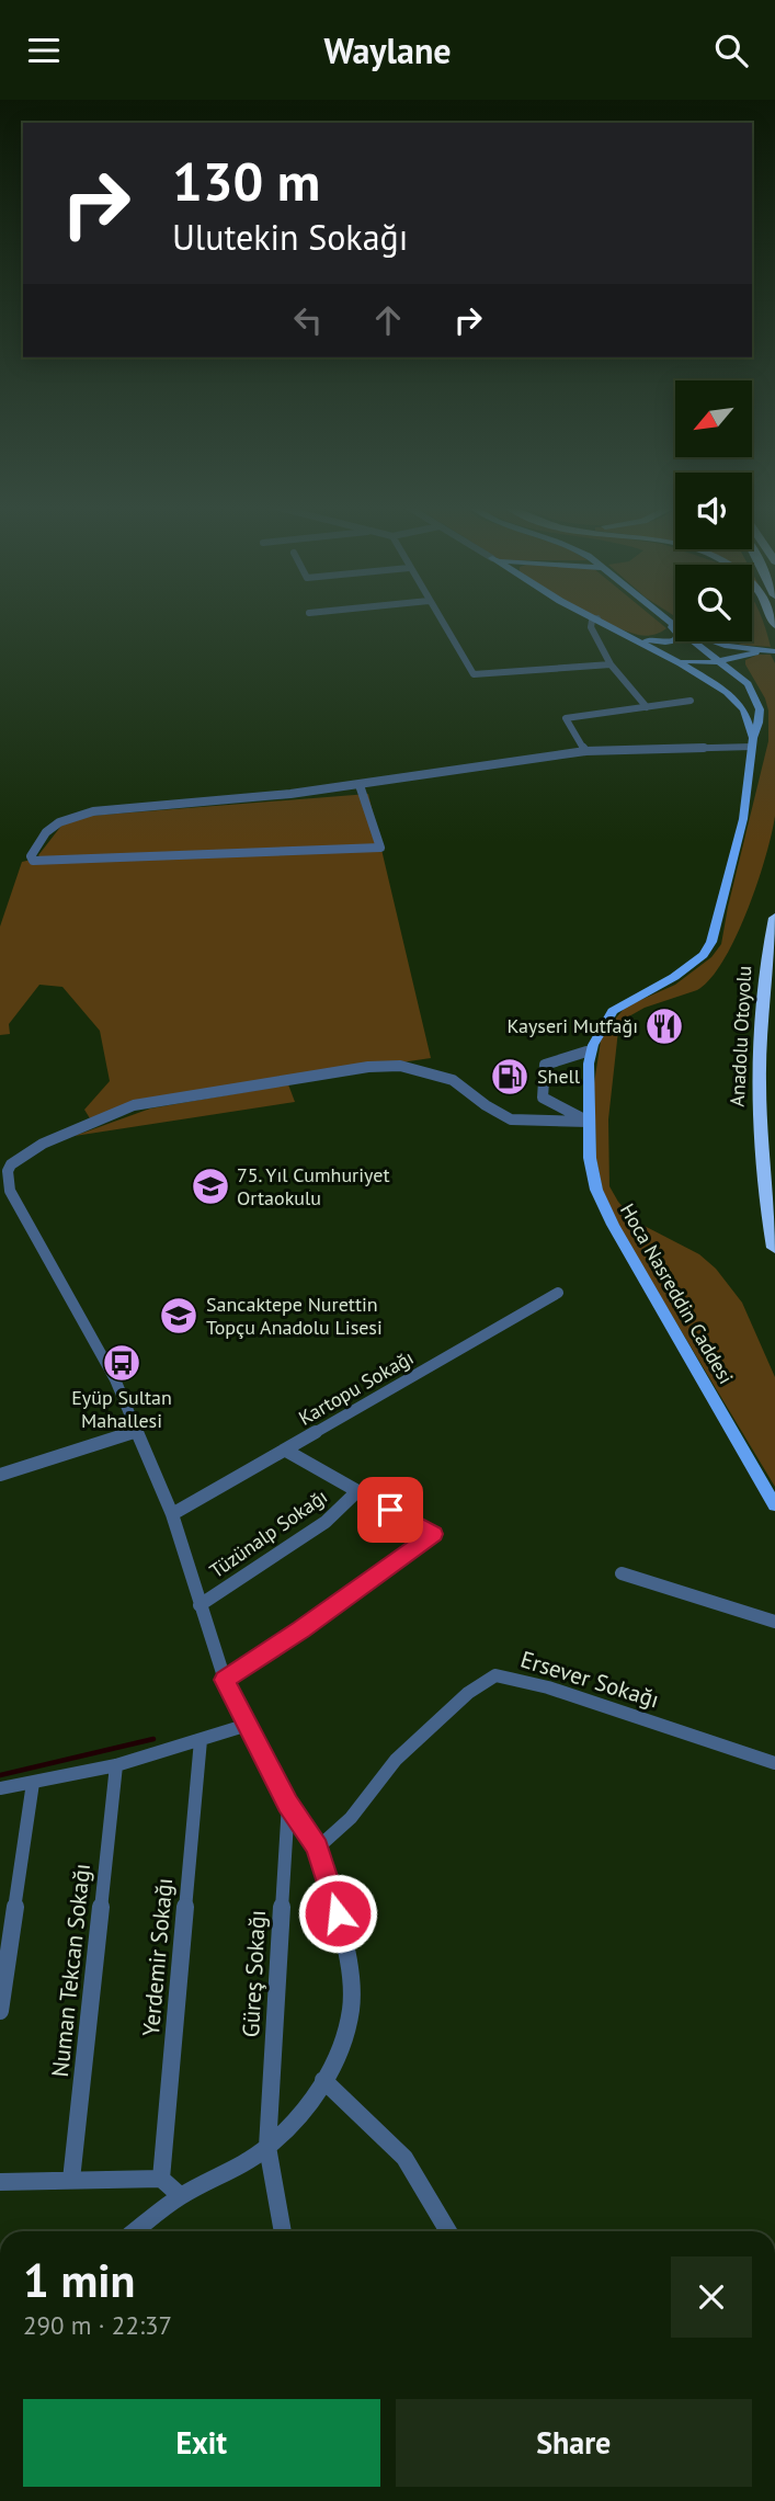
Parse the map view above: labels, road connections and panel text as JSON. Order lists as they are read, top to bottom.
{
  "streets": {
    "highway": ["Anadolu Otoyolu"],
    "main road": ["Hoca Nasreddin Caddesi"],
    "street": [
      "Kartopu Sokağı",
      "Tüzünalp Sokağı",
      "Ersever Sokağı",
      "Yerdemir Sokağı",
      "Numan Tekcan Sokağı",
      "Güreş Sokağı"
    ]
  },
  "places": {
    "restaurant": ["Kayseri Mutfağı"],
    "fuel station": ["Shell"],
    "school or university": ["75. Yıl Cumhuriyet Ortaokulu", "Sancaktepe Nurettin Topçu Anadolu Lisesi"],
    "bus stop": ["Eyüp Sultan Mahallesi"]
  },
  "north": "bottom left",
  "page": {
    "header": "Waylane",
    "turn": ["130 m", "Ulutekin Sokağı"],
    "heading": ["1 min", "290 m · 22:37"],
    "buttons": ["Exit", "Share"]
  }
}
